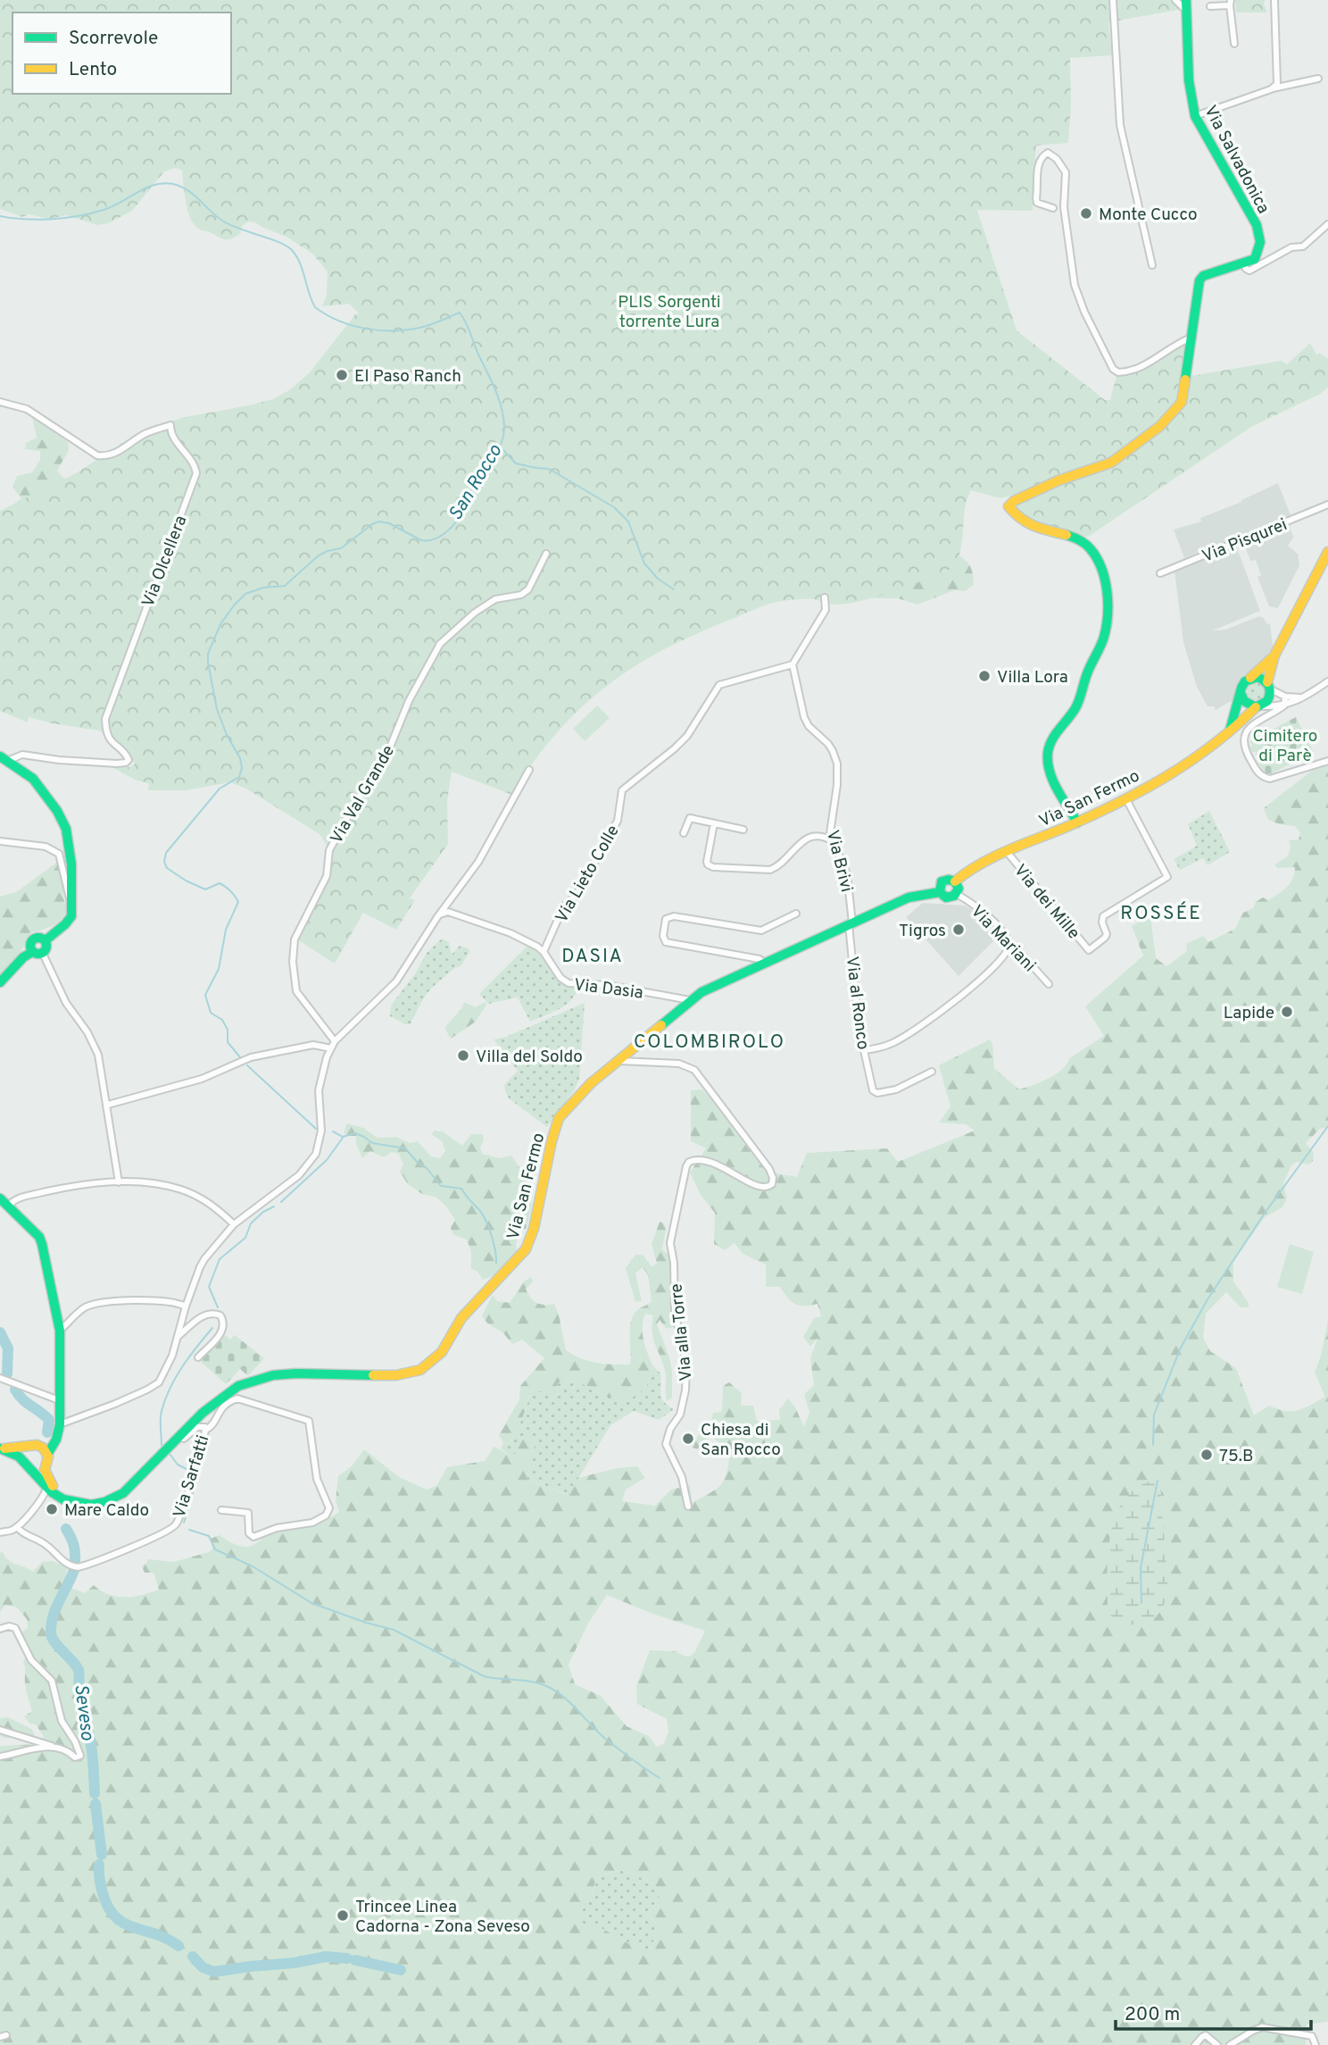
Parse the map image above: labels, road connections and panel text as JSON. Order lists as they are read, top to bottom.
{
  "streets": {
    "main road": ["Via Salvadonica", "Via San Fermo"],
    "street": [
      "Via Pisqurei",
      "Via Olcellera",
      "Via Val Grande",
      "Via Brivi",
      "Via Lieto Colle",
      "Via dei Mille",
      "Via Mariani",
      "Via Dasia",
      "Via al Ronco",
      "Via alla Torre",
      "Via Sarfatti"
    ]
  },
  "crossings": [
    ["Via San Fermo", "Via Brivi"],
    ["Via San Fermo", "Via dei Mille"],
    ["Via San Fermo", "Via Mariani"],
    ["Via San Fermo", "Via Dasia"],
    ["Via San Fermo", "Via al Ronco"],
    ["Via San Fermo", "Via alla Torre"],
    ["Via San Fermo", "Via Sarfatti"],
    ["Via Brivi", "Via Lieto Colle"],
    ["Via Brivi", "Via al Ronco"],
    ["Via Lieto Colle", "Via Dasia"]
  ],
  "districts": ["ROSSÉE", "DASIA", "COLOMBIROLO"],
  "water": ["San Rocco", "Seveso"],
  "parks": ["PLIS Sorgenti torrente Lura", "Cimitero di Parè"],
  "places": [
    "Monte Cucco",
    "El Paso Ranch",
    "Villa Lora",
    "Tigros",
    "Lapide",
    "Villa del Soldo",
    "Chiesa di San Rocco",
    "75.B",
    "Mare Caldo",
    "Trincee Linea Cadorna - Zona Seveso"
  ],
  "legend": ["Scorrevole", "Lento"],
  "scale_bar": "200 m"
}
